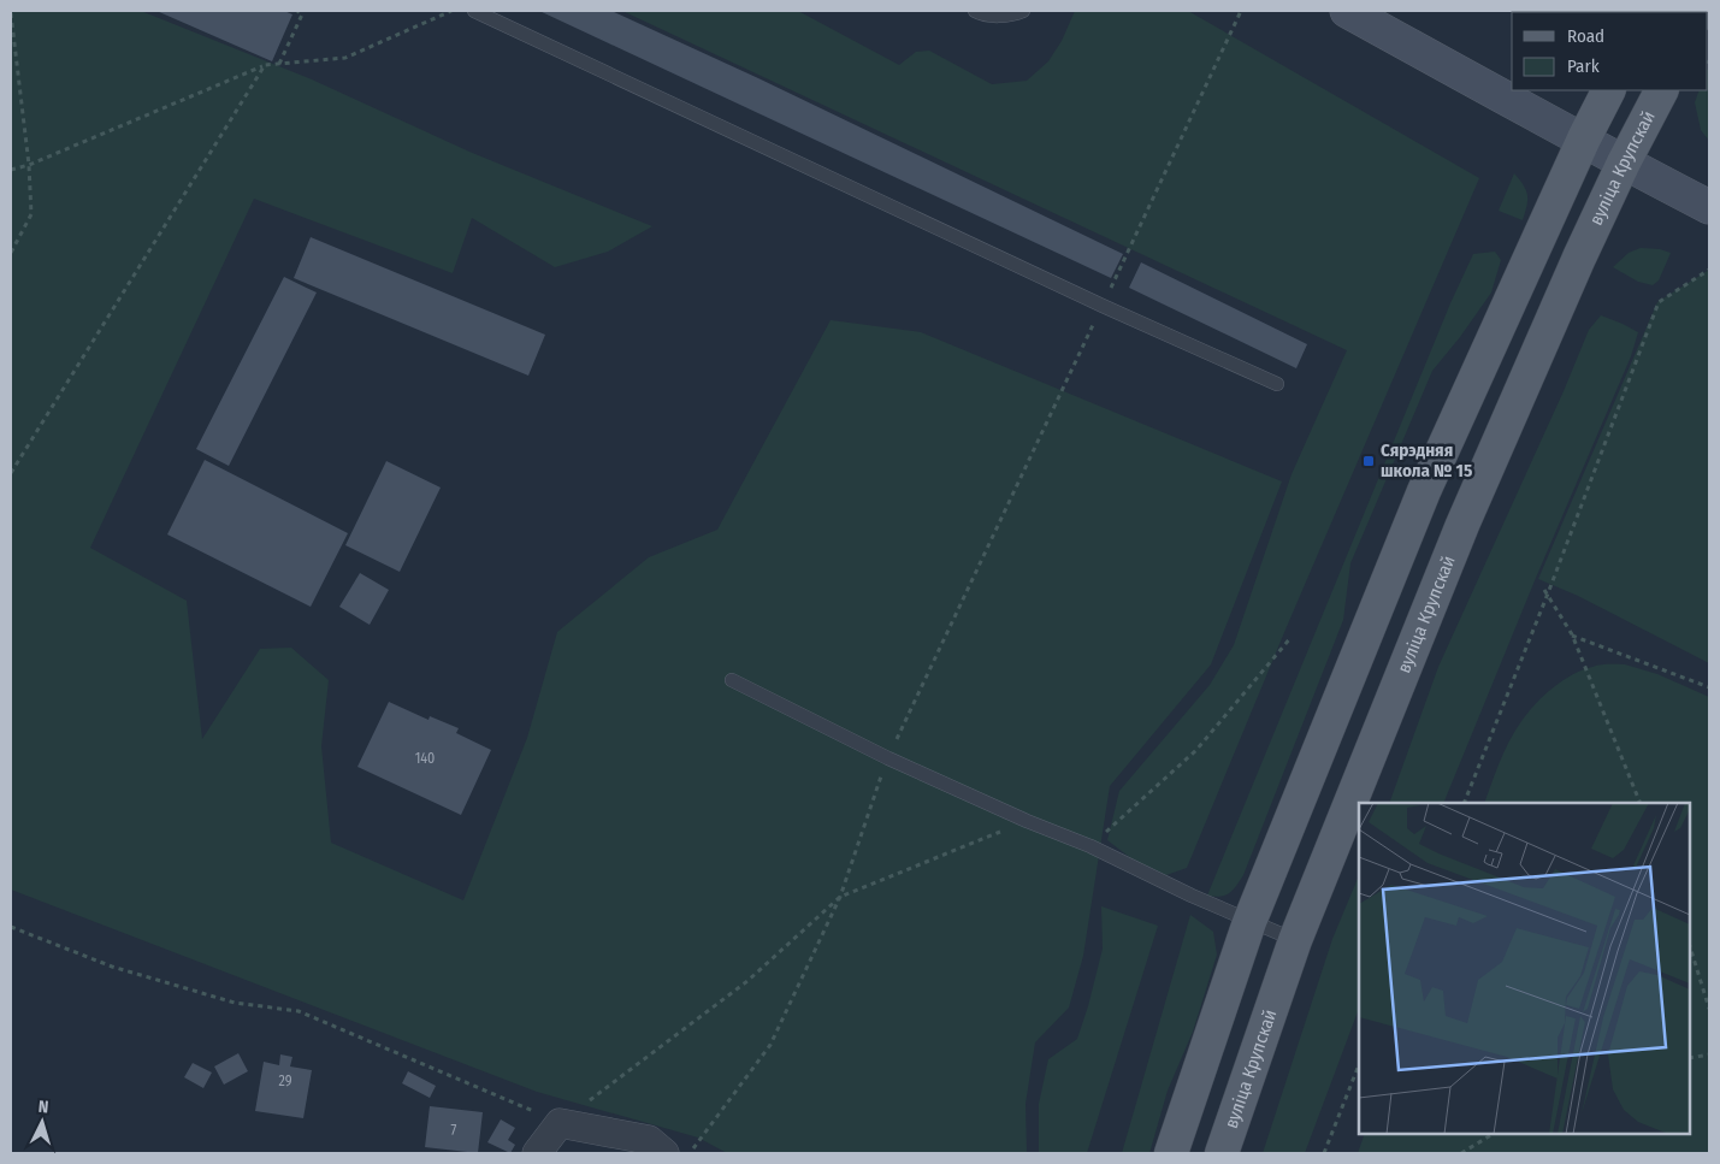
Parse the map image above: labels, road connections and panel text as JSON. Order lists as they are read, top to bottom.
{
  "streets": {
    "main road": ["вуліца Крупскай"]
  },
  "places": {
    "transit": ["Сярэдняя школа № 15"]
  },
  "house_numbers": ["140", "29", "7"],
  "legend": ["Road", "Park"],
  "north": "top"
}
